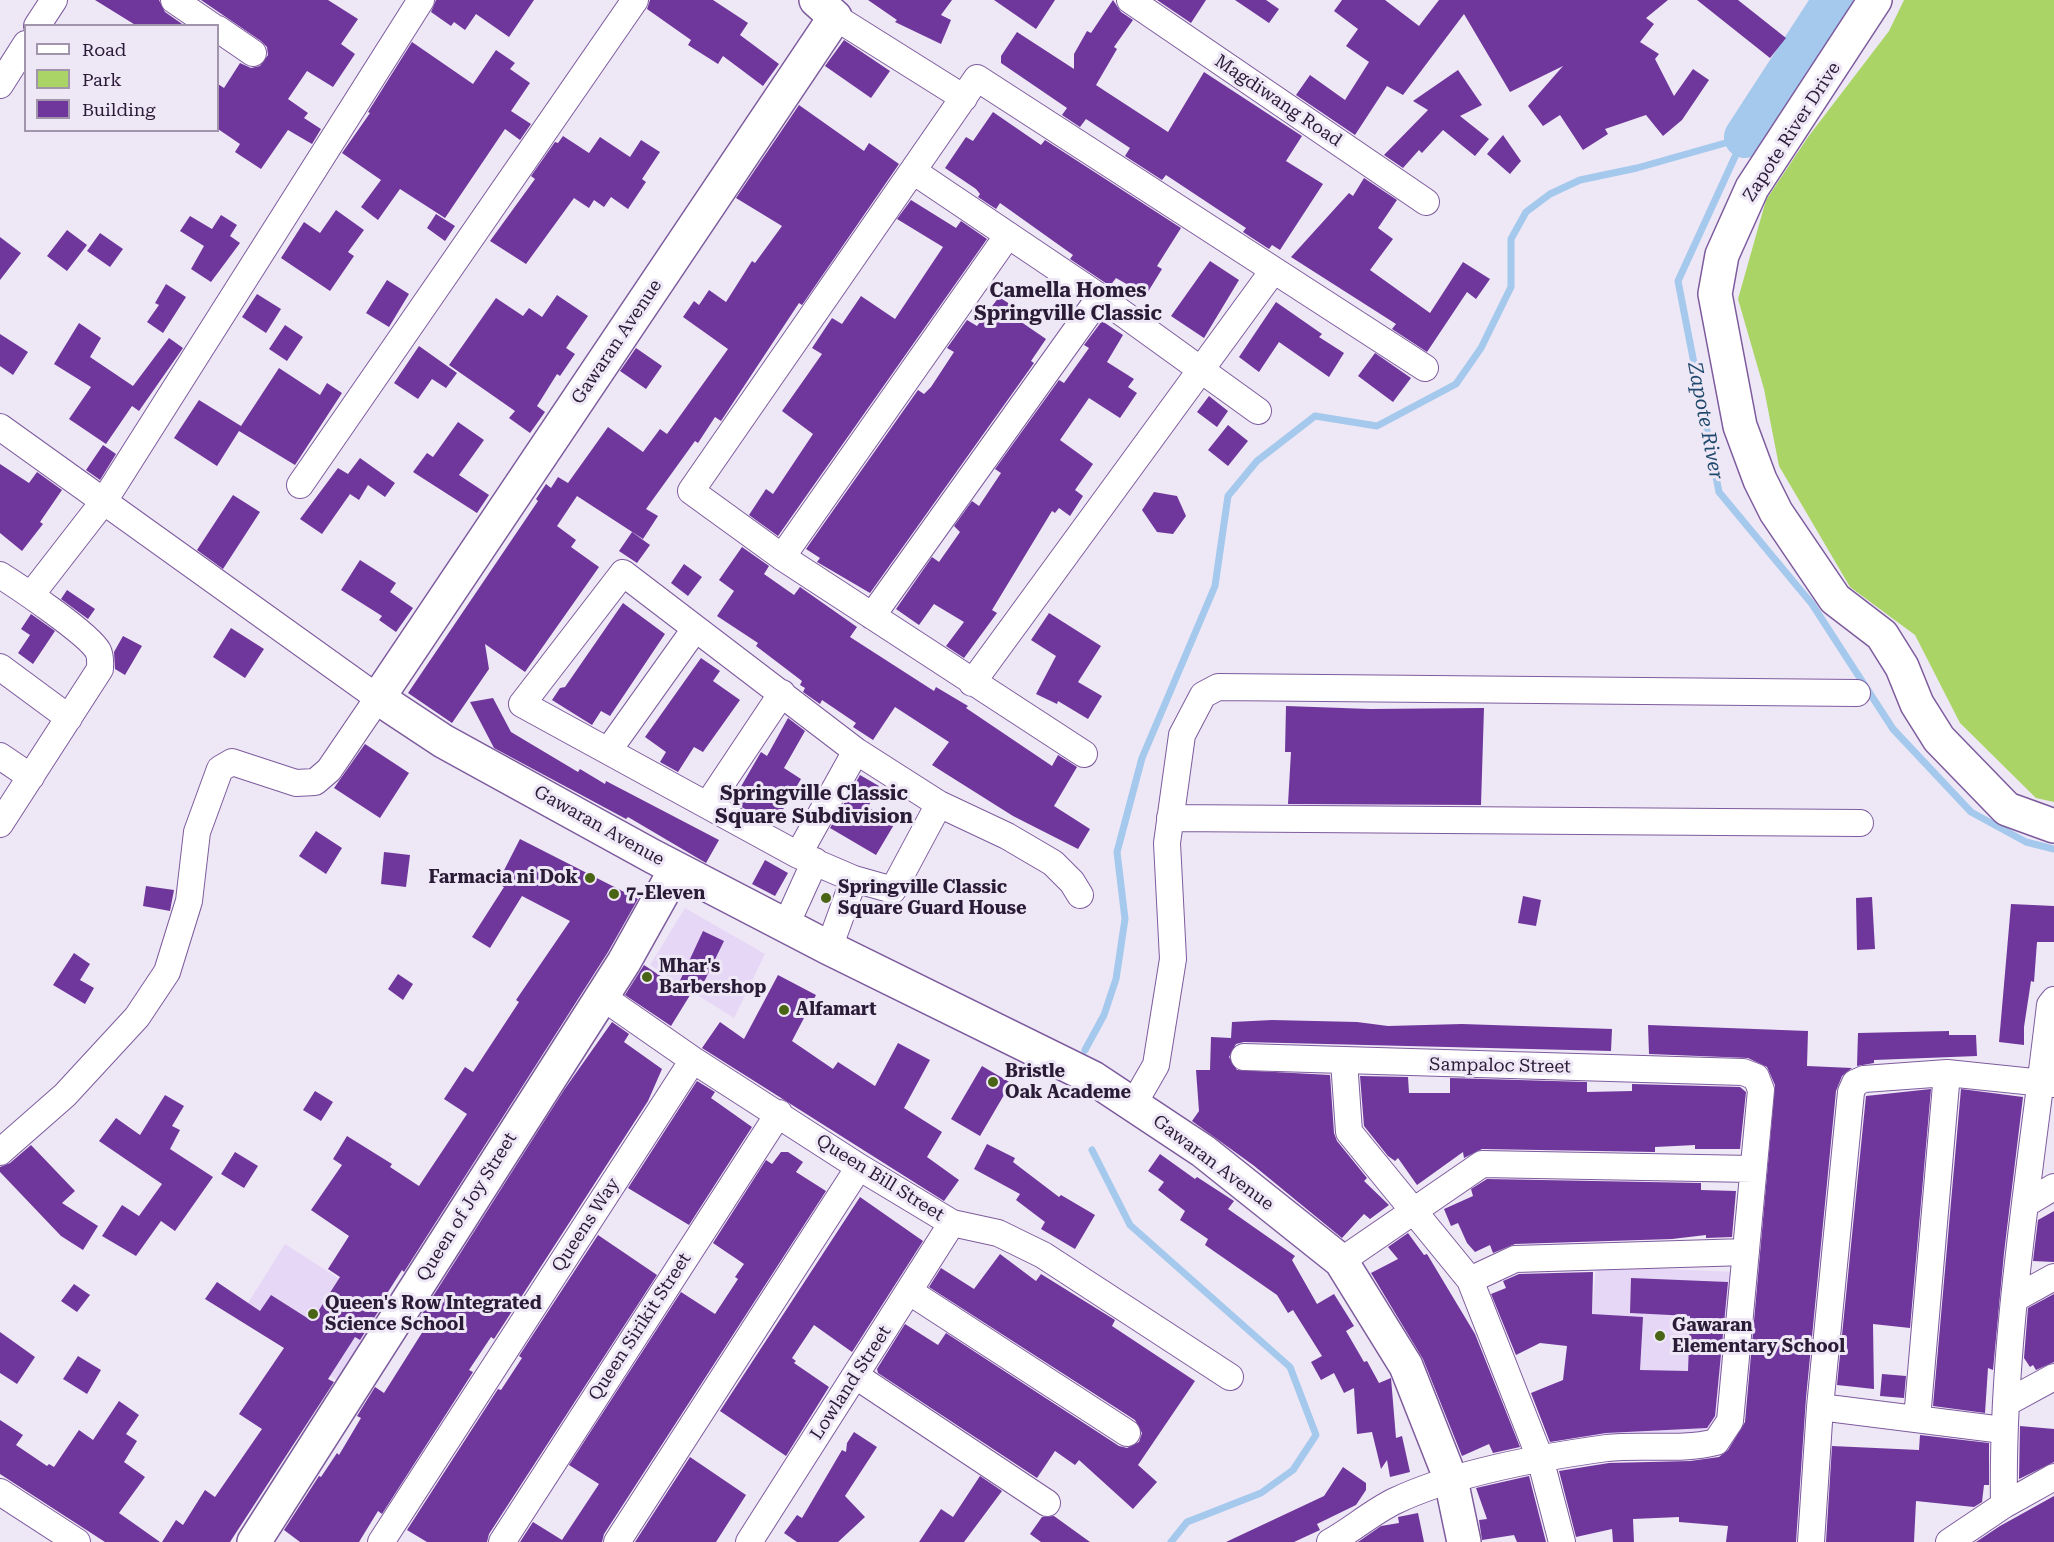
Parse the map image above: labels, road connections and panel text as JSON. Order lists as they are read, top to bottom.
{
  "streets": {
    "street": [
      "Magdiwang Road",
      "Zapote River Drive",
      "Gawaran Avenue",
      "Sampaloc Street",
      "Queen Bill Street",
      "Queen of Joy Street",
      "Queens Way",
      "Queen Sirikit Street",
      "Lowland Street"
    ]
  },
  "crossings": [
    ["Gawaran Avenue", "Queen of Joy Street"],
    ["Queen Bill Street", "Queen of Joy Street"],
    ["Queen Bill Street", "Queens Way"],
    ["Queen Bill Street", "Queen Sirikit Street"],
    ["Queen Bill Street", "Lowland Street"]
  ],
  "districts": ["Camella Homes Springville Classic", "Springville Classic Square Subdivision"],
  "water": ["Zapote River"],
  "places": [
    "Farmacia ni Dok",
    "7-Eleven",
    "Springville Classic Square Guard House",
    "Mhar's Barbershop",
    "Alfamart",
    "Bristle Oak Academe",
    "Queen's Row Integrated Science School",
    "Gawaran Elementary School"
  ],
  "legend": ["Road", "Park", "Building"]
}
